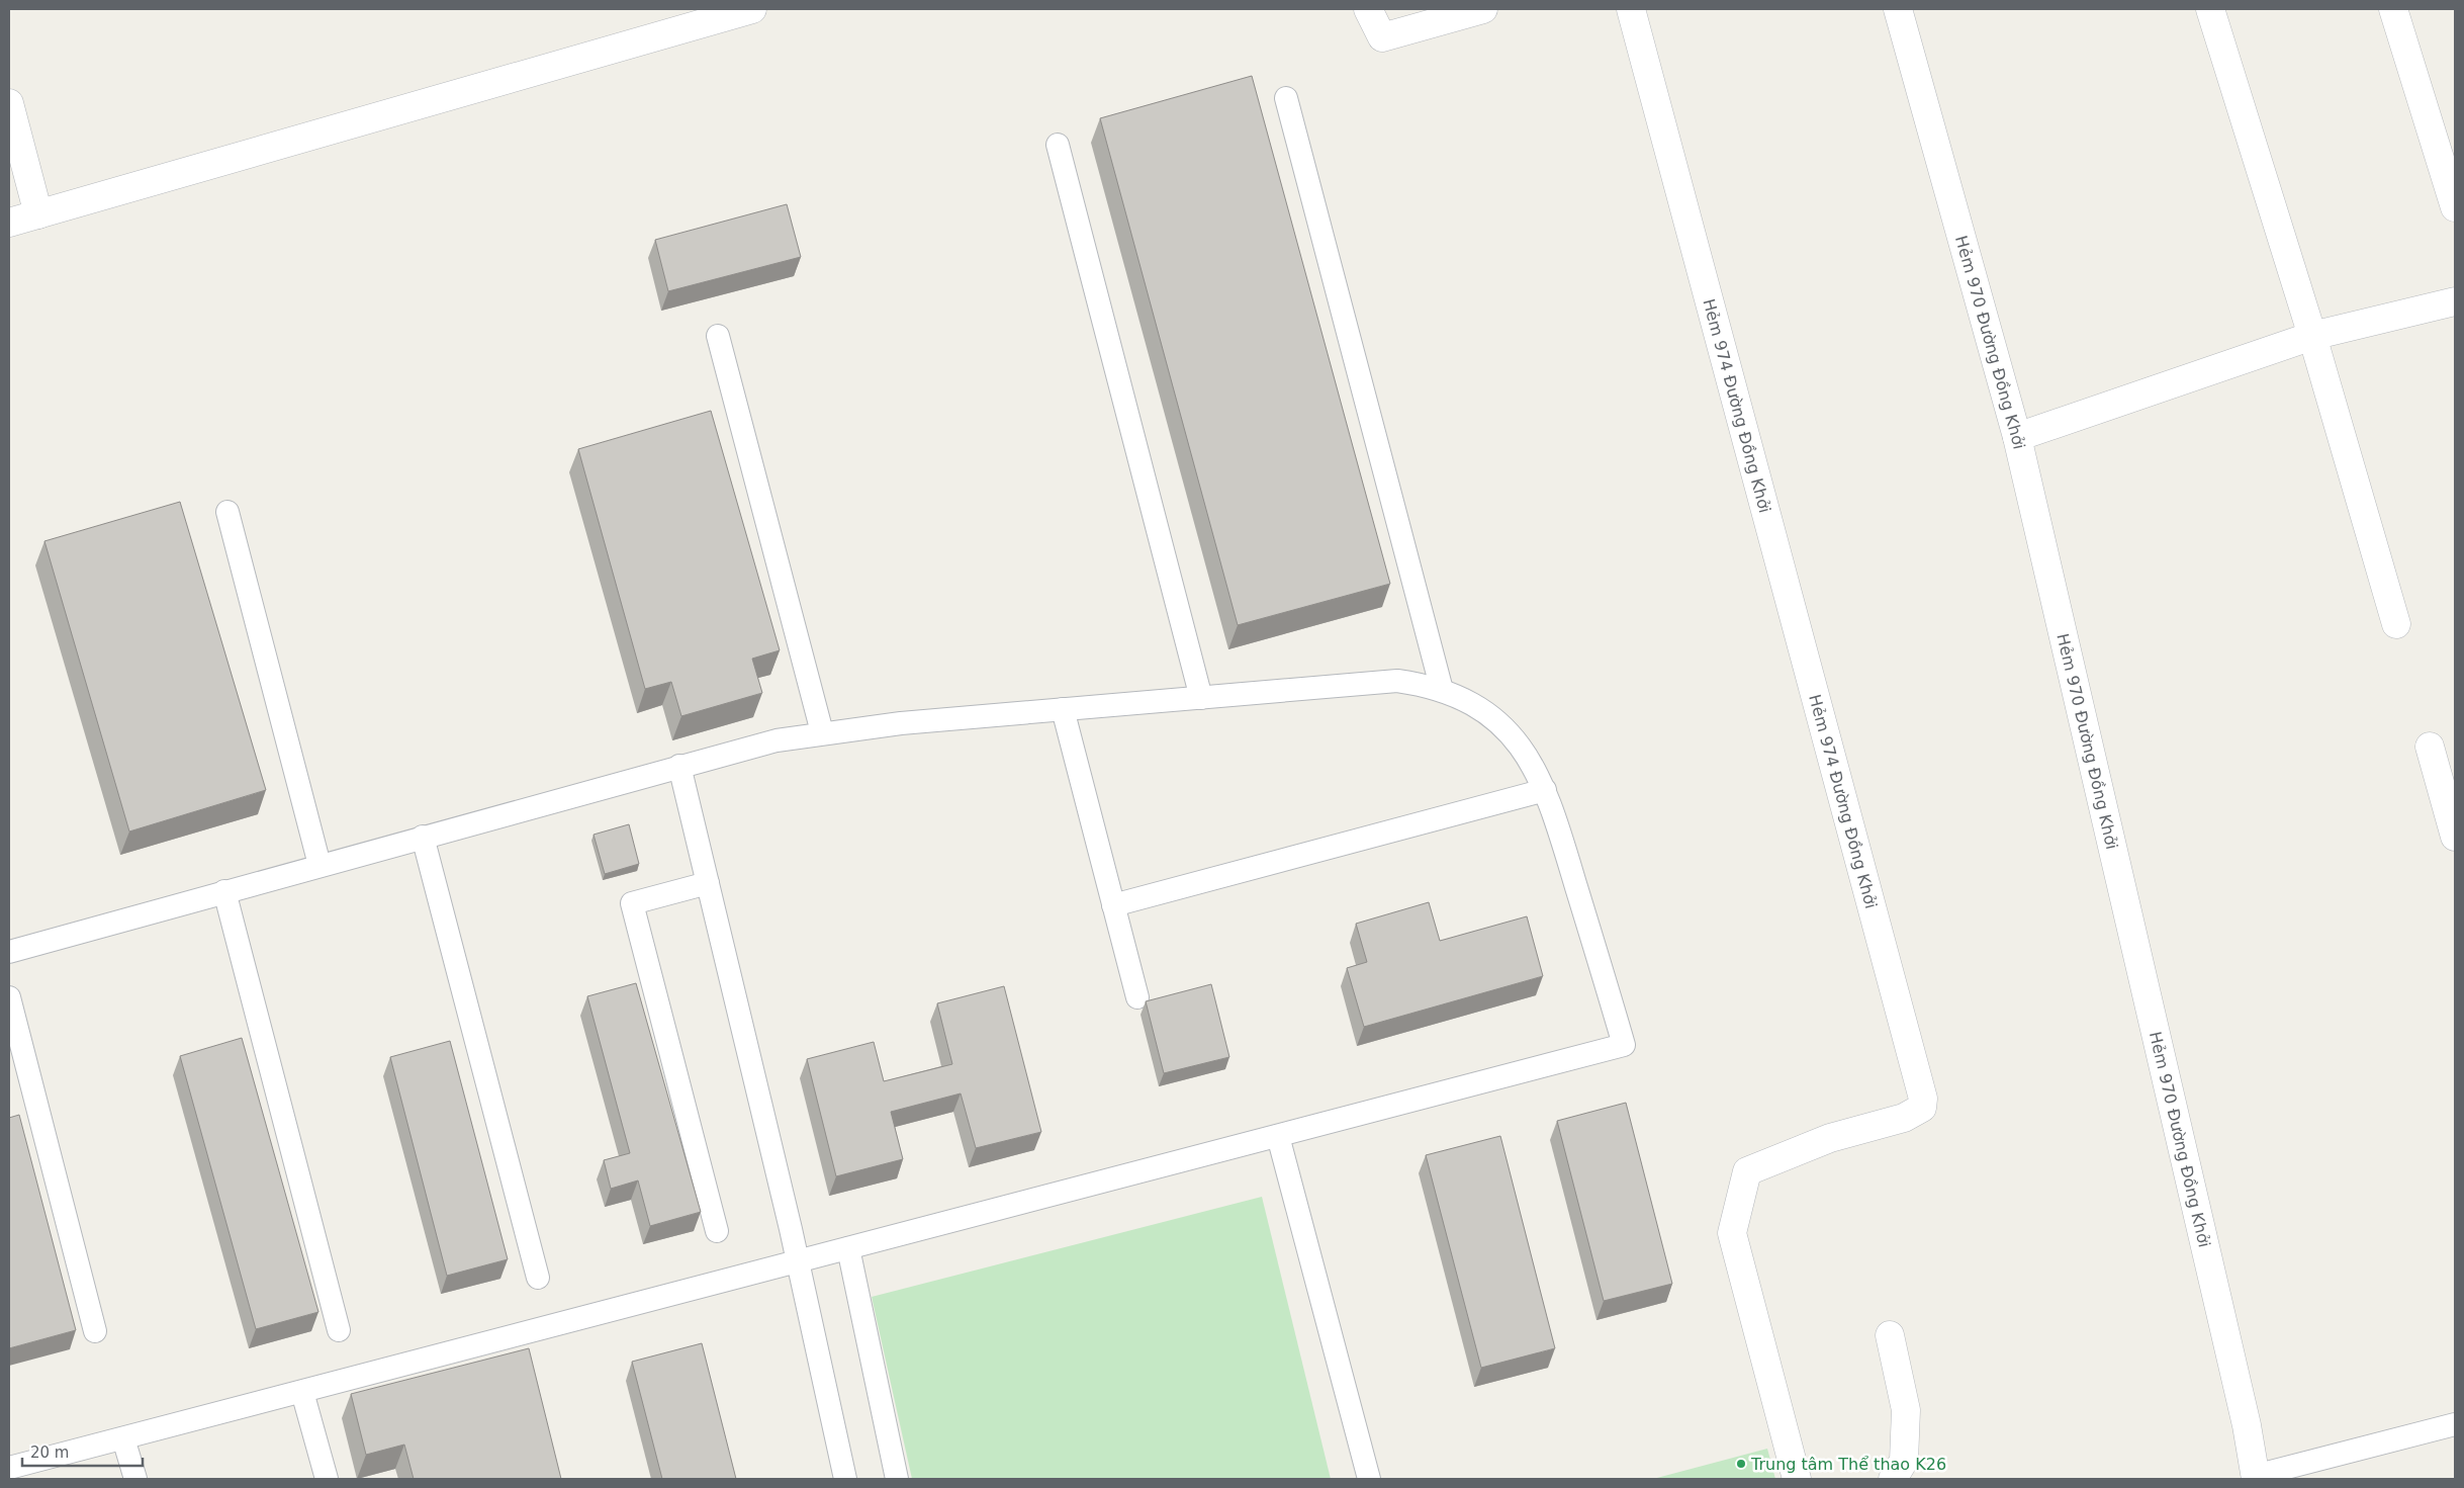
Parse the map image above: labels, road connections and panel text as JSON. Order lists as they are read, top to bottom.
{
  "streets": {
    "street": ["Hẻm 970 Đường Đồng Khởi", "Hẻm 974 Đường Đồng Khởi"]
  },
  "places": ["Trung tâm Thể thao K26"],
  "scale_bar": "20 m"
}
